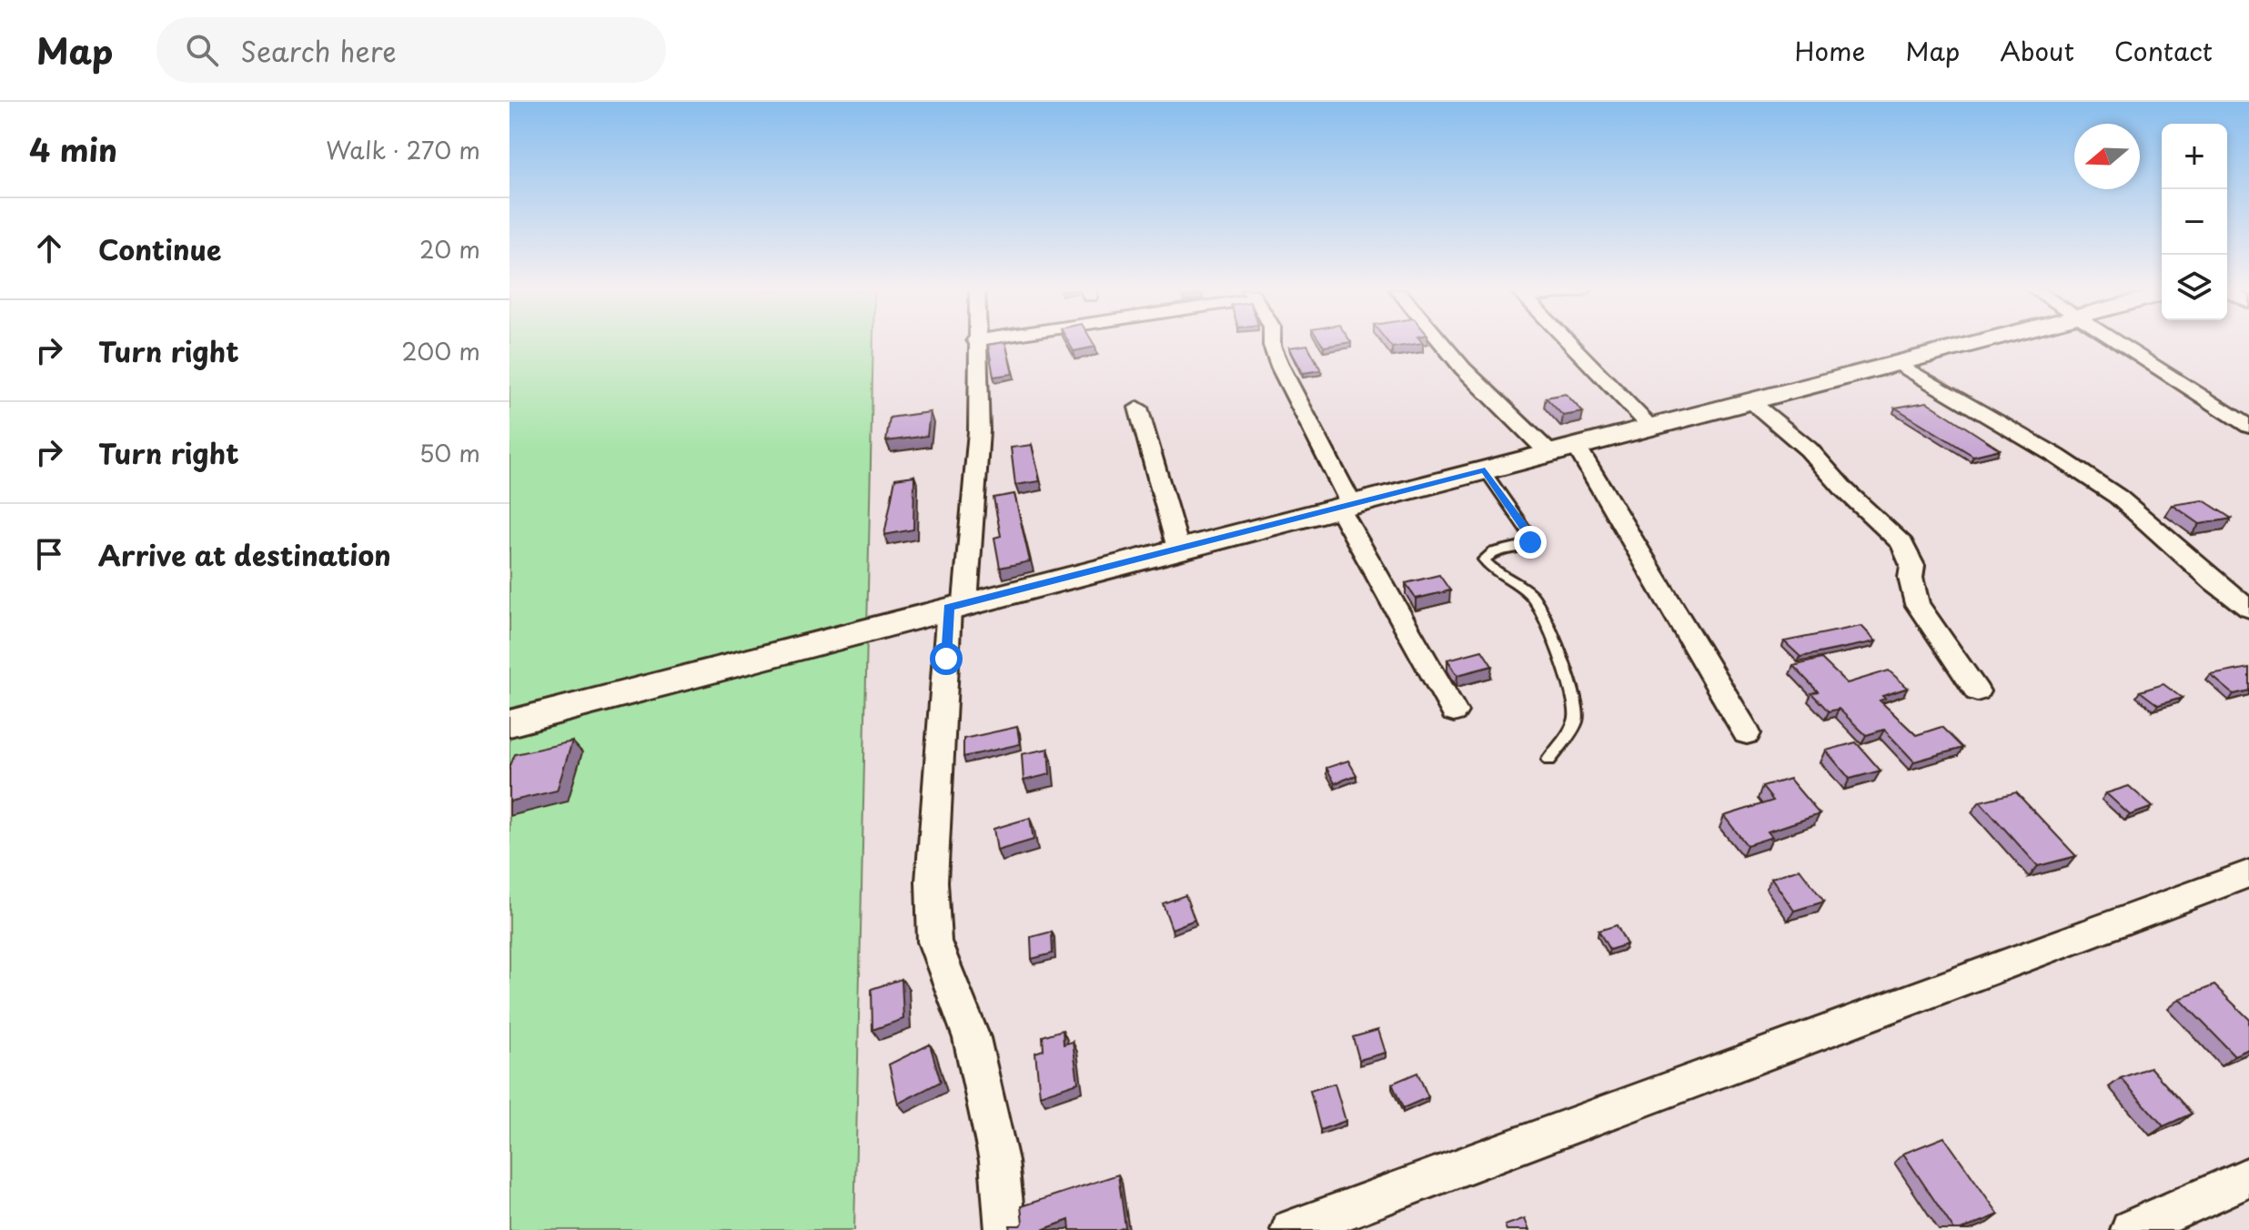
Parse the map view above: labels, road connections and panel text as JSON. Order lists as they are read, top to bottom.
{
  "north": "left",
  "page": {
    "header": "Map",
    "search": "Search here",
    "nav": [
      "Home",
      "Map",
      "About",
      "Contact"
    ],
    "heading": ["4 min", "Walk · 270 m"],
    "map_buttons": ["+", "−"],
    "list": [
      ["Continue", "20 m"],
      ["Turn right", "200 m"],
      ["Turn right", "50 m"],
      "Arrive at destination"
    ]
  }
}
